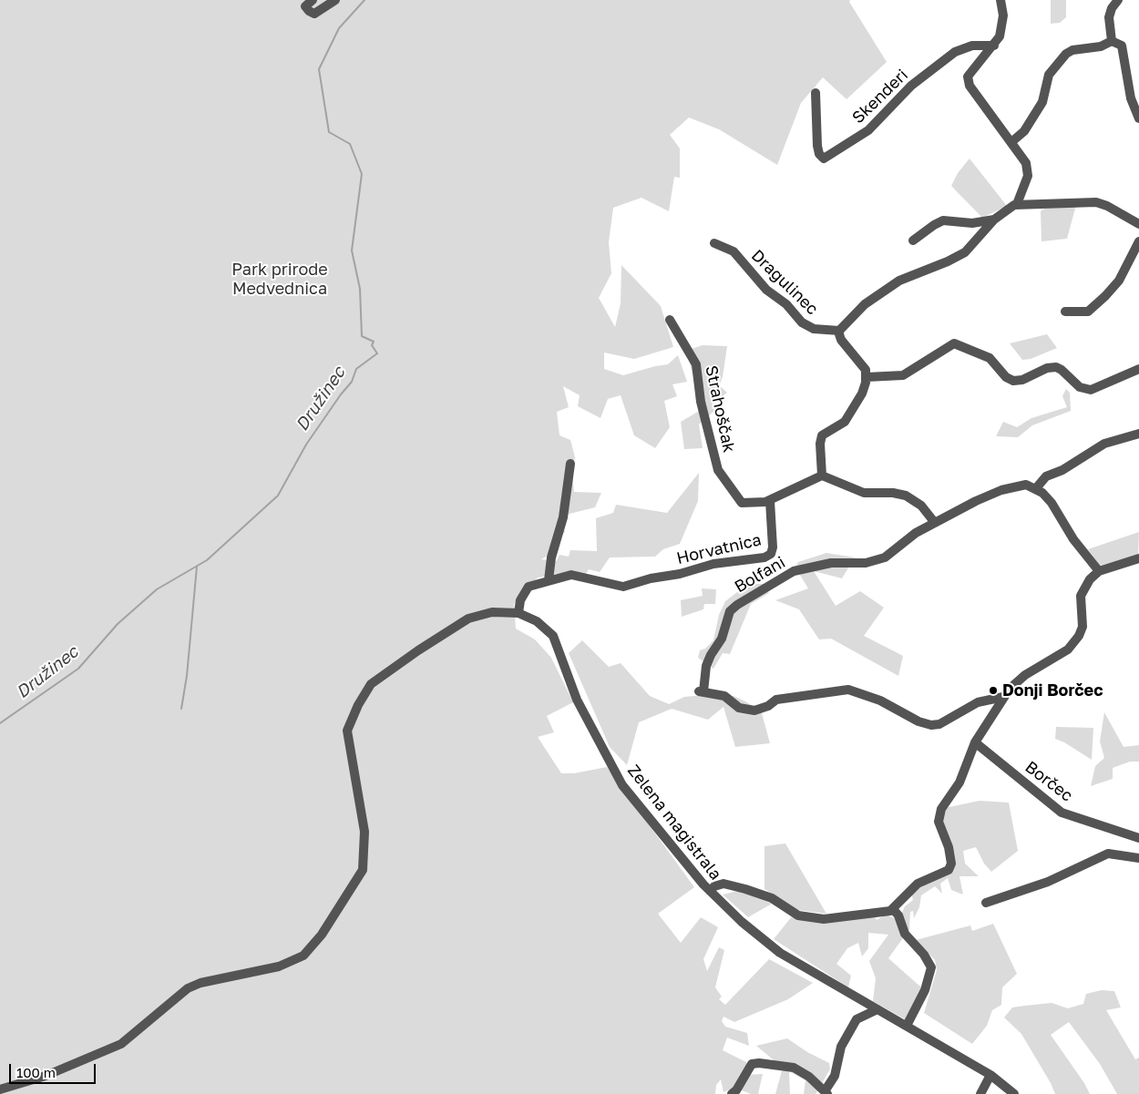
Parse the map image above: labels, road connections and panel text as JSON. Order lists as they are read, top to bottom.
{
  "streets": {
    "street": [
      "Skenderi",
      "Dragulinec",
      "Strahoščak",
      "Horvatnica",
      "Bolfani",
      "Borčec",
      "Zelena magistrala"
    ]
  },
  "crossings": [
    ["Strahoščak", "Horvatnica"],
    ["Horvatnica", "Zelena magistrala"]
  ],
  "water": ["Družinec"],
  "parks": ["Park prirode Medvednica"],
  "places": ["Donji Borčec"],
  "scale_bar": "100 m"
}
